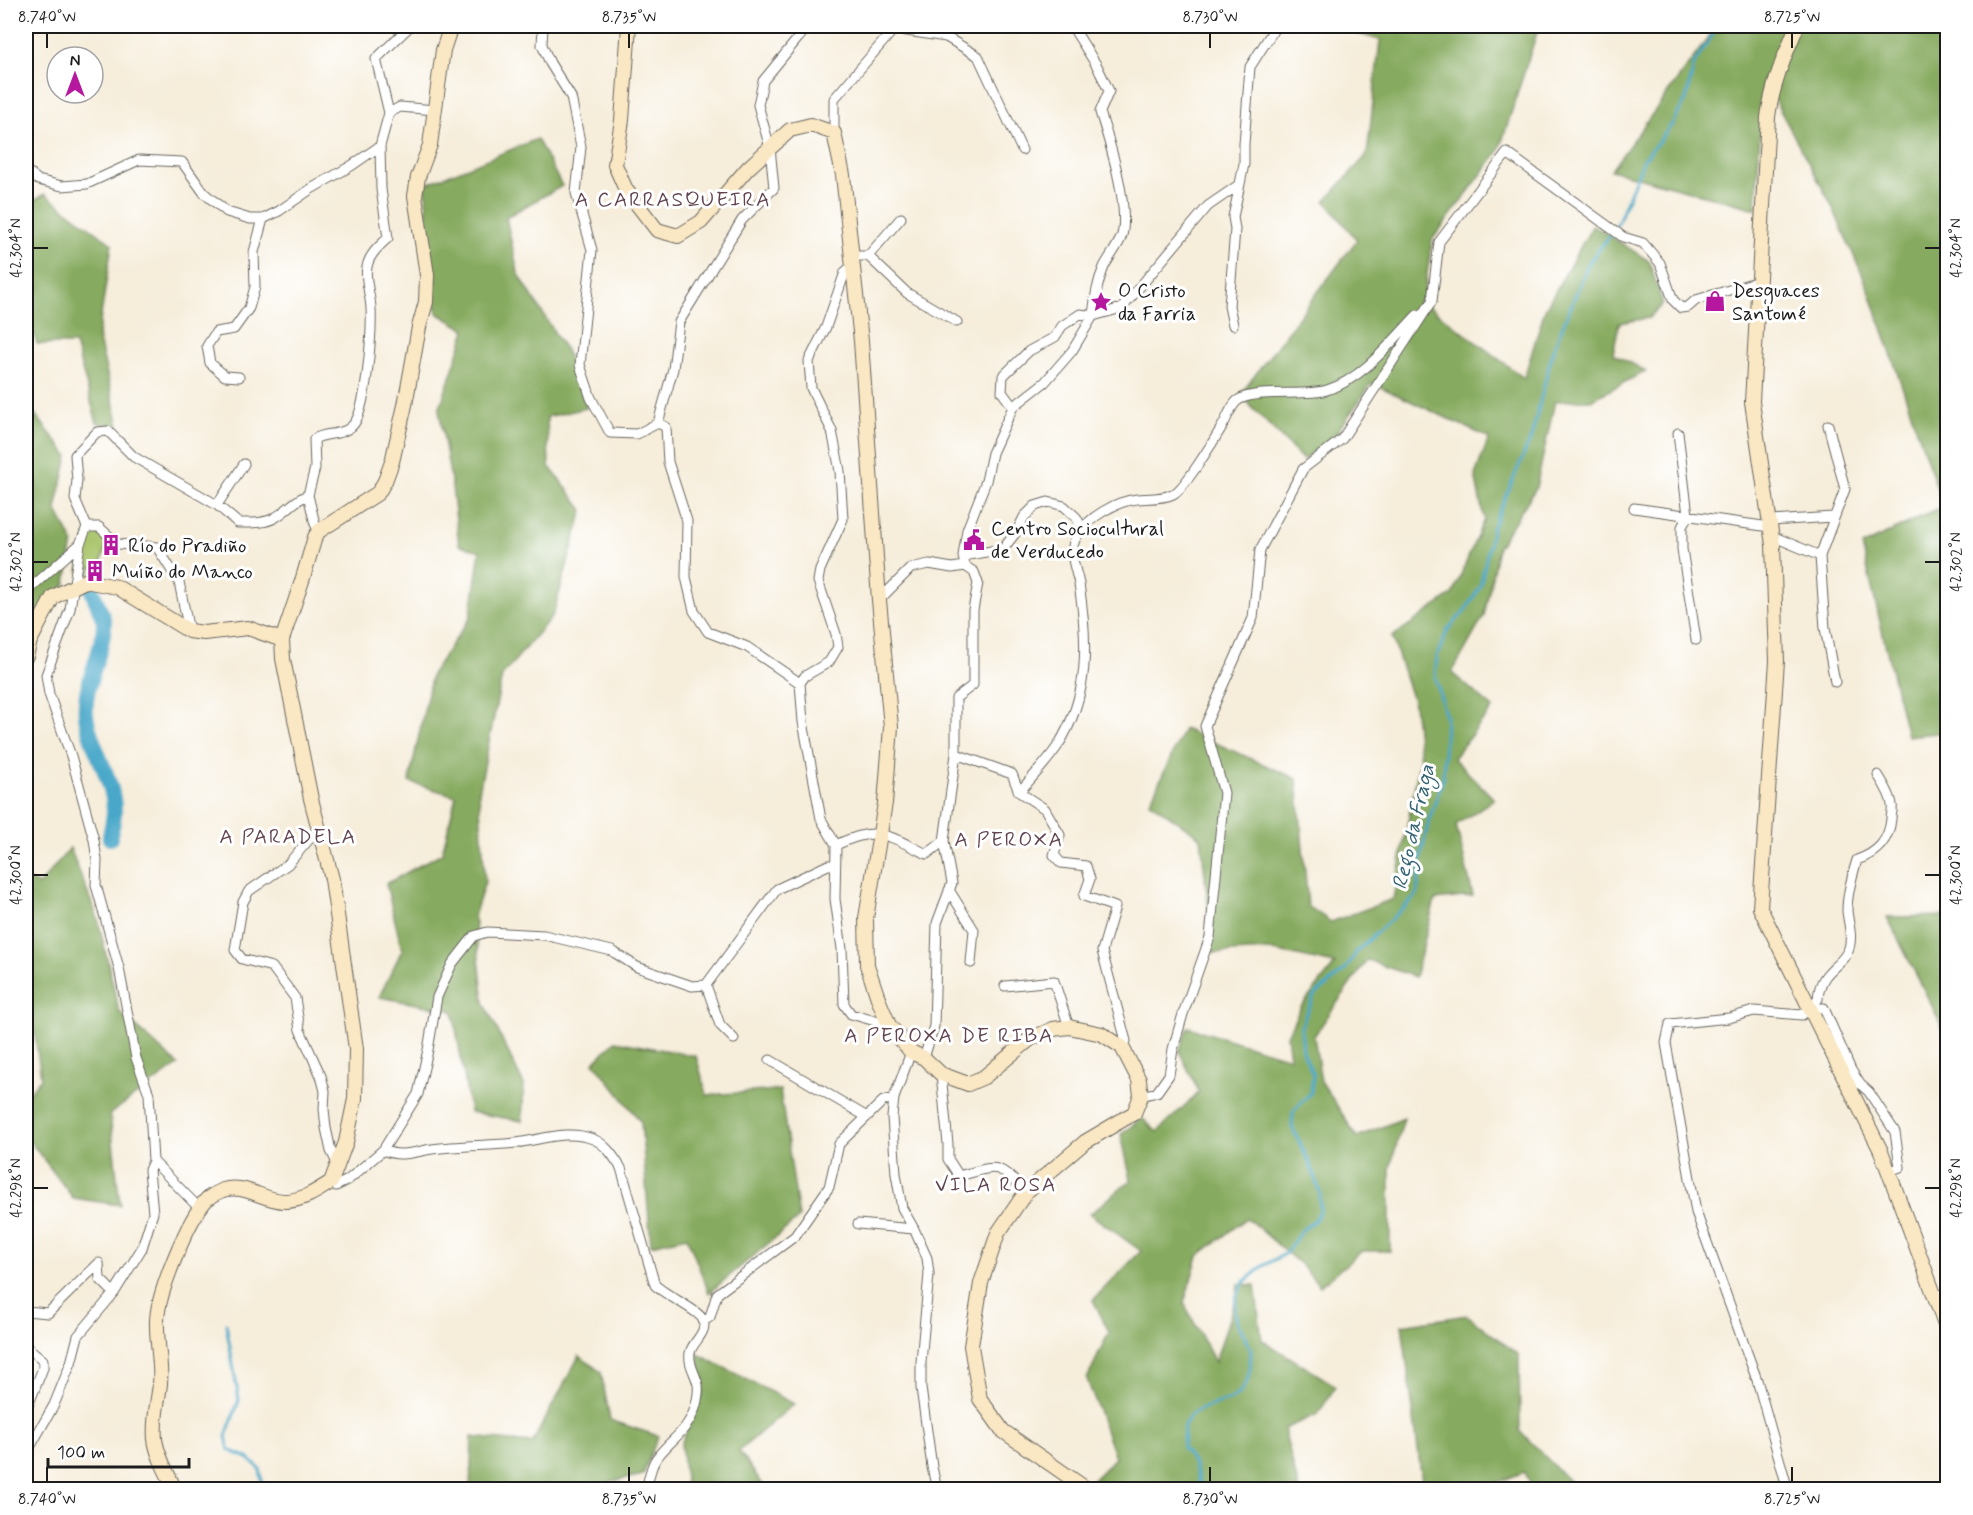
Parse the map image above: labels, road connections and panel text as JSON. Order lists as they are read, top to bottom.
{
  "districts": [
    "A CARRASQUEIRA",
    "A PARADELA",
    "A PEROXA",
    "A PEROXA DE RIBA",
    "VILA ROSA"
  ],
  "water": ["Rego da Fraga"],
  "places": {
    "shop": ["Desguaces Santomé"],
    "place": ["O Cristo da Farria"],
    "public building": ["Centro Sociocultural de Verducedo"],
    "building": ["Río do Pradiño", "Muíño do Manco"]
  },
  "scale_bar": "100 m",
  "north": "top",
  "coordinates": [
    "8.740°W",
    "8.735°W",
    "8.730°W",
    "8.725°W",
    "42.304°N",
    "42.302°N",
    "42.300°N",
    "42.298°N"
  ]
}
